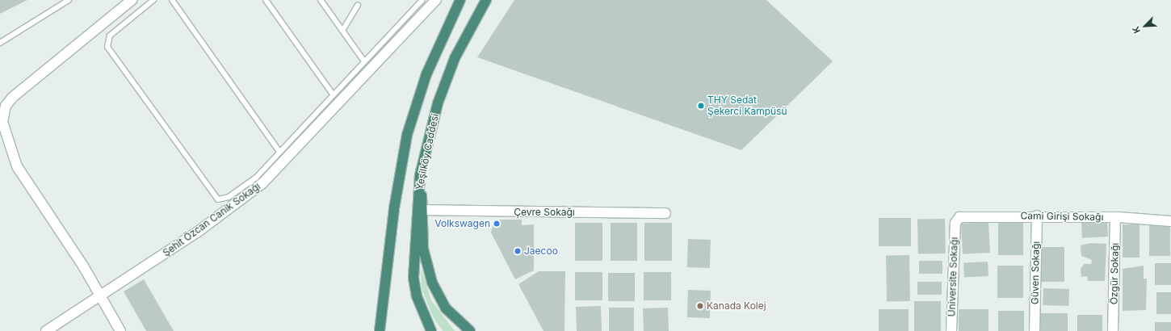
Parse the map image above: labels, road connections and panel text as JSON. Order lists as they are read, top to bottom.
{
  "streets": {
    "highway": ["Yeşilköy Caddesi"],
    "street": [
      "Çevre Sokağı",
      "Cami Girişi Sokağı",
      "Şehit Özcan Canik Sokağı",
      "Güven Sokağı",
      "Özgür Sokağı",
      "Üniversite Sokağı"
    ]
  },
  "crossings": [
    ["Cami Girişi Sokağı", "Güven Sokağı"],
    ["Cami Girişi Sokağı", "Özgür Sokağı"],
    ["Cami Girişi Sokağı", "Üniversite Sokağı"]
  ],
  "places": [
    "THY Sedat Şekerci Kampüsü",
    "Volkswagen",
    "Jaecoo",
    "Kanada Kolej"
  ],
  "north": "bottom left"
}
